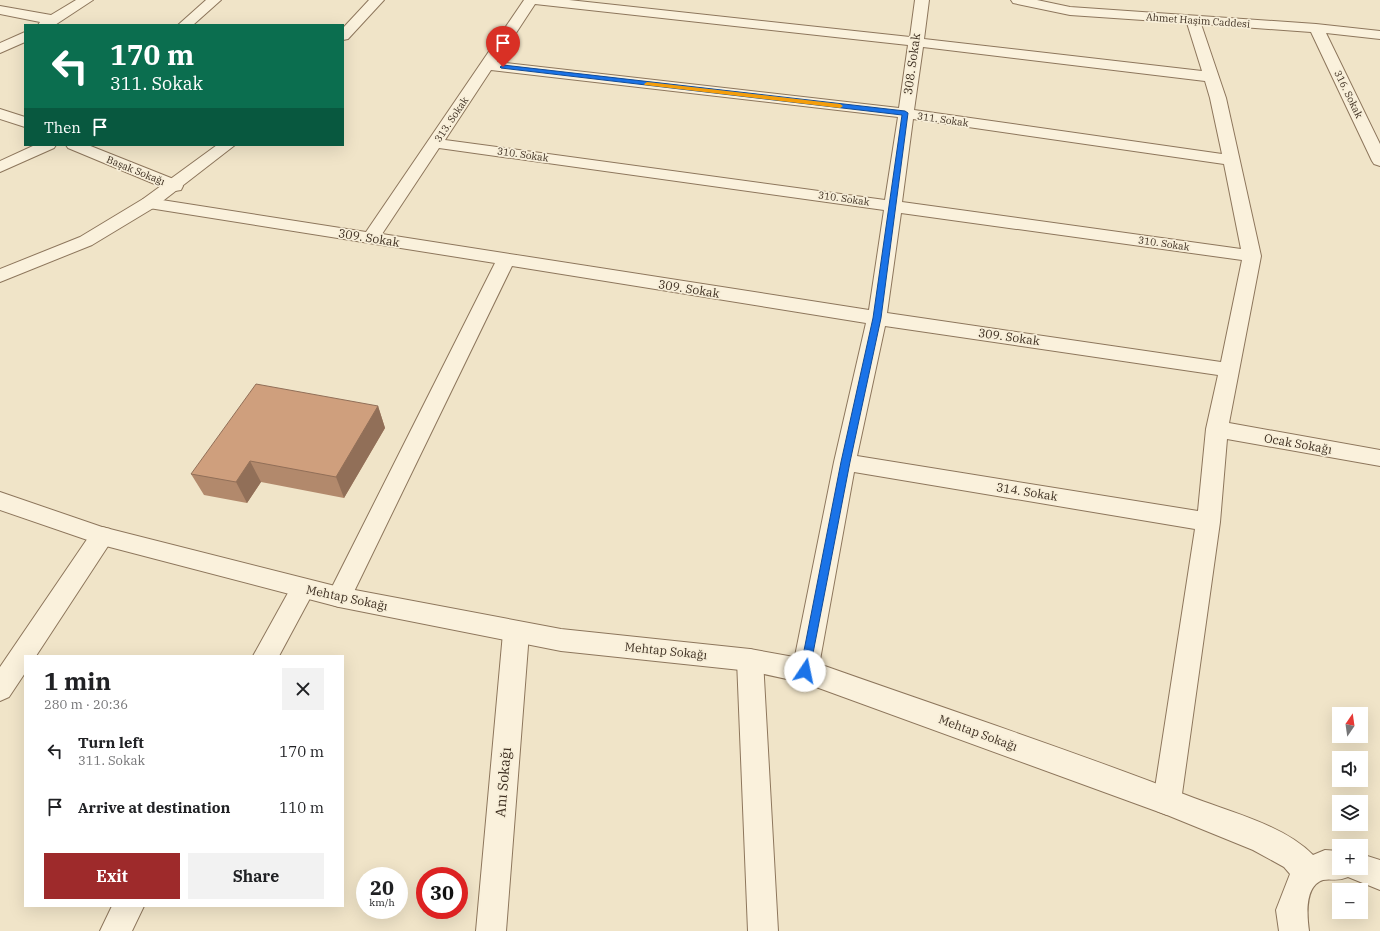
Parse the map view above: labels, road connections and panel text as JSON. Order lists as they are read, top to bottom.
{
  "streets": {
    "street": [
      "Ahmet Haşim Caddesi",
      "308. Sokak",
      "316. Sokak",
      "313. Sokak",
      "311. Sokak",
      "310. Sokak",
      "Başak Sokağı",
      "309. Sokak",
      "Ocak Sokağı",
      "314. Sokak",
      "Mehtap Sokağı",
      "Anı Sokağı"
    ]
  },
  "crossings": [
    ["Ahmet Haşim Caddesi", "316. Sokak"],
    ["308. Sokak", "311. Sokak"],
    ["308. Sokak", "310. Sokak"],
    ["308. Sokak", "309. Sokak"],
    ["308. Sokak", "314. Sokak"],
    ["308. Sokak", "Mehtap Sokağı"],
    ["313. Sokak", "311. Sokak"],
    ["313. Sokak", "310. Sokak"],
    ["313. Sokak", "309. Sokak"],
    ["Mehtap Sokağı", "Anı Sokağı"]
  ],
  "north": "top",
  "page": {
    "turn": ["170 m", "311. Sokak"],
    "then": "Then",
    "heading": ["1 min", "280 m · 20:36"],
    "map_buttons": ["+", "−"],
    "list": [
      {
        "name": "Turn left",
        "note": "311. Sokak",
        "value": "170 m"
      },
      {
        "name": "Arrive at destination",
        "value": "110 m"
      }
    ],
    "buttons": ["Exit", "Share"],
    "speed": "20 km/h",
    "limit": "30"
  }
}
